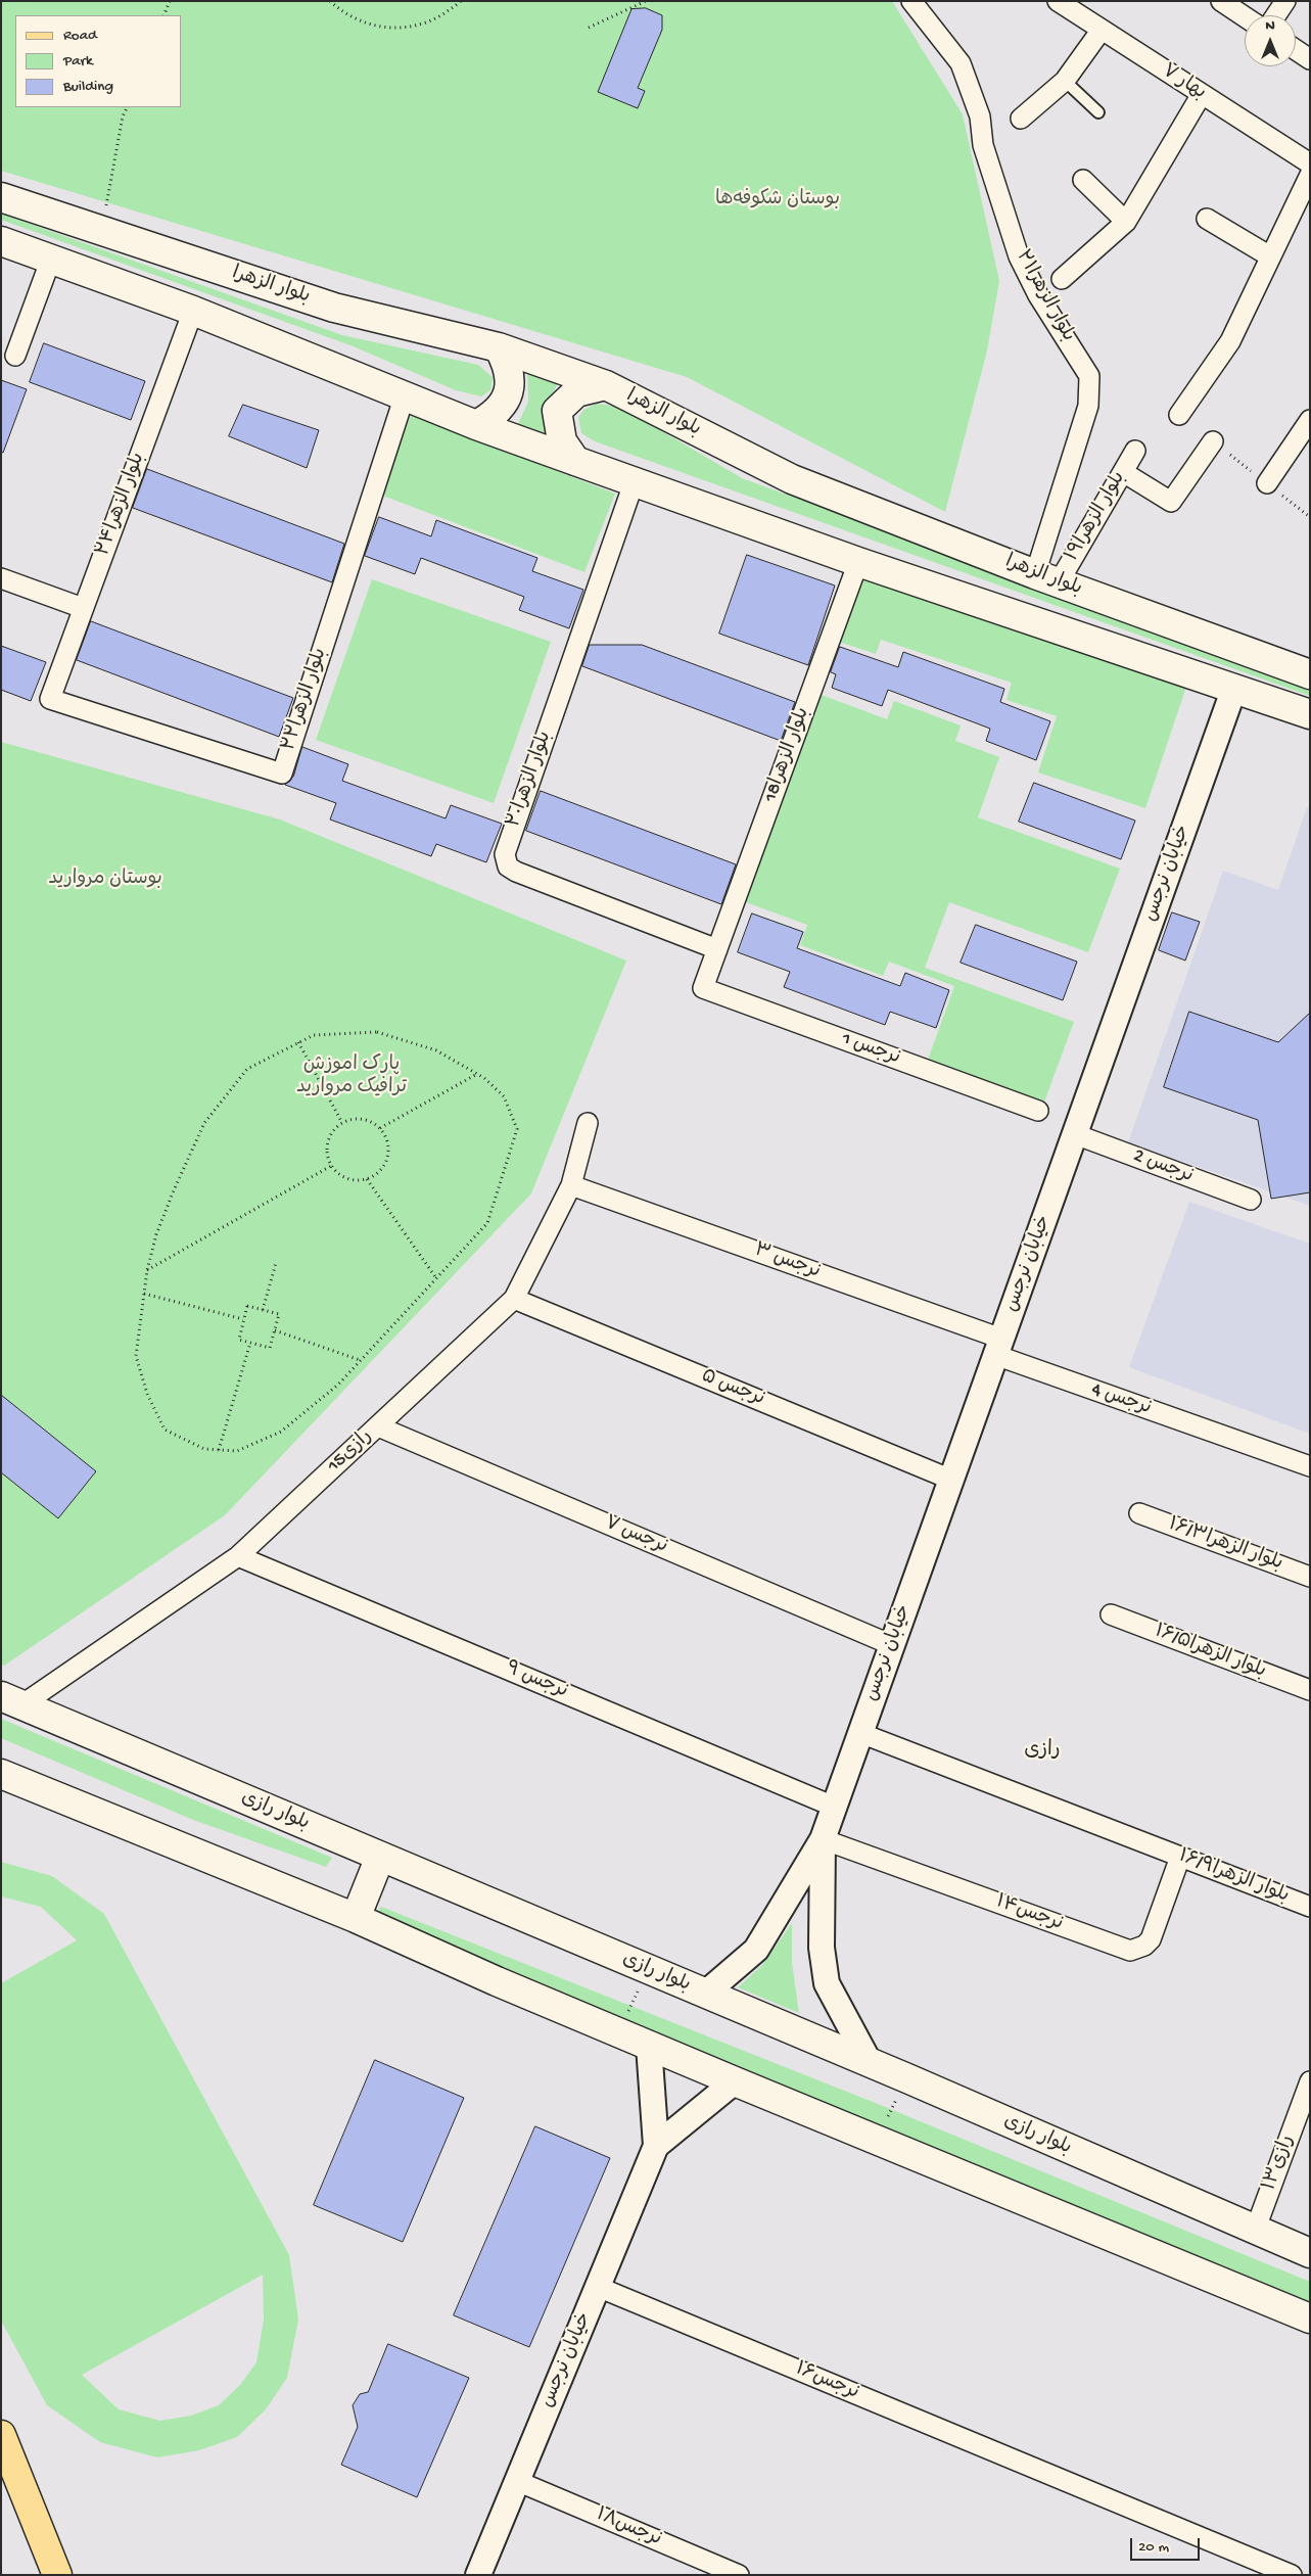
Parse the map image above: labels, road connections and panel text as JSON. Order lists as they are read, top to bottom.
{
  "streets": {
    "main road": ["بلوار الزهرا", "بلوار رازی"],
    "street": [
      "بهار ۷",
      "بلوار الزهرا۲۱",
      "بلوار الزهرا۲۴",
      "بلوار الزهرا۱۹",
      "بلوار الزهرا۲۲",
      "18بلوار الزهرا",
      "بلوار الزهرا۲۰",
      "خیابان نرجس",
      "1 نرجس",
      "2 نرجس",
      "نرجس ۳",
      "نرجس ۵",
      "4 نرجس",
      "15رازی",
      "نرجس ۷",
      "بلوار الزهرا۱۶/۳",
      "بلوار الزهرا۱۶/۵",
      "نرجس ۹",
      "بلوار الزهرا۱۶/۹",
      "نرجس۱۴",
      "رازی۱۳",
      "نرجس۱۶",
      "نرجس۱۸"
    ]
  },
  "crossings": [
    ["بلوار الزهرا", "بلوار الزهرا۲۱"],
    ["بلوار الزهرا", "بلوار الزهرا۱۹"],
    ["بلوار الزهرا۲۱", "بلوار الزهرا۱۹"],
    ["بلوار الزهرا۲۴", "بلوار الزهرا۲۲"],
    ["18بلوار الزهرا", "بلوار الزهرا۲۰"],
    ["18بلوار الزهرا", "1 نرجس"],
    ["خیابان نرجس", "2 نرجس"],
    ["خیابان نرجس", "نرجس ۳"],
    ["خیابان نرجس", "نرجس ۵"],
    ["خیابان نرجس", "4 نرجس"],
    ["خیابان نرجس", "نرجس ۷"],
    ["خیابان نرجس", "نرجس ۹"],
    ["خیابان نرجس", "بلوار الزهرا۱۶/۹"],
    ["خیابان نرجس", "نرجس۱۴"],
    ["خیابان نرجس", "نرجس۱۶"],
    ["خیابان نرجس", "نرجس۱۸"],
    ["نرجس ۳", "4 نرجس"],
    ["نرجس ۳", "15رازی"],
    ["نرجس ۵", "15رازی"],
    ["15رازی", "نرجس ۷"],
    ["15رازی", "نرجس ۹"],
    ["15رازی", "بلوار رازی"],
    ["بلوار رازی", "رازی۱۳"],
    ["بلوار الزهرا۱۶/۹", "نرجس۱۴"]
  ],
  "districts": ["رازی"],
  "parks": ["بوستان شکوفه‌ها", "بوستان مروارید", "پارک اموزش ترافیک مروارید"],
  "legend": ["Road", "Park", "Building"],
  "scale_bar": "20 m",
  "north": "top"
}
